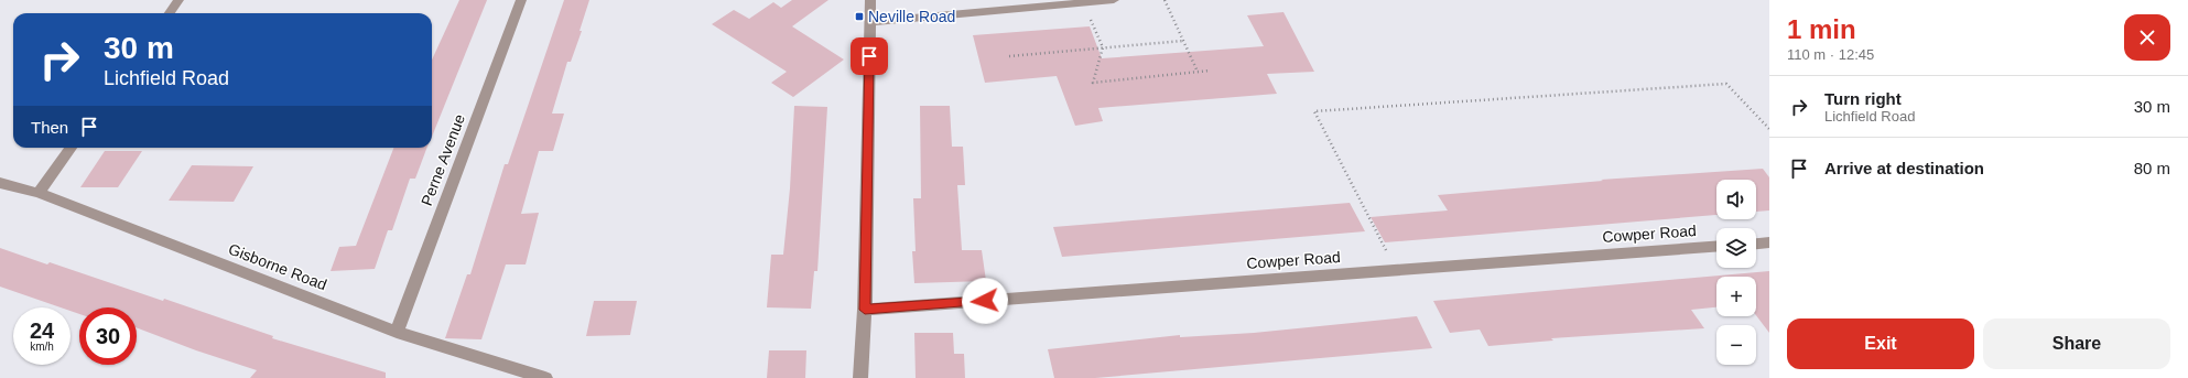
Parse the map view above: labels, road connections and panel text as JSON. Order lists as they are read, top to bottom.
{
  "streets": {
    "street": ["Perne Avenue", "Cowper Road", "Gisborne Road"]
  },
  "crossings": [
    ["Perne Avenue", "Gisborne Road"]
  ],
  "places": {
    "transit": ["Neville Road"]
  },
  "page": {
    "heading": ["1 min", "110 m · 12:45"],
    "turn": ["30 m", "Lichfield Road"],
    "list": [
      {
        "name": "Turn right",
        "note": "Lichfield Road",
        "value": "30 m"
      },
      {
        "name": "Arrive at destination",
        "value": "80 m"
      }
    ],
    "then": "Then",
    "map_buttons": ["+", "−"],
    "speed": "24 km/h",
    "limit": "30",
    "buttons": ["Exit", "Share"]
  }
}
